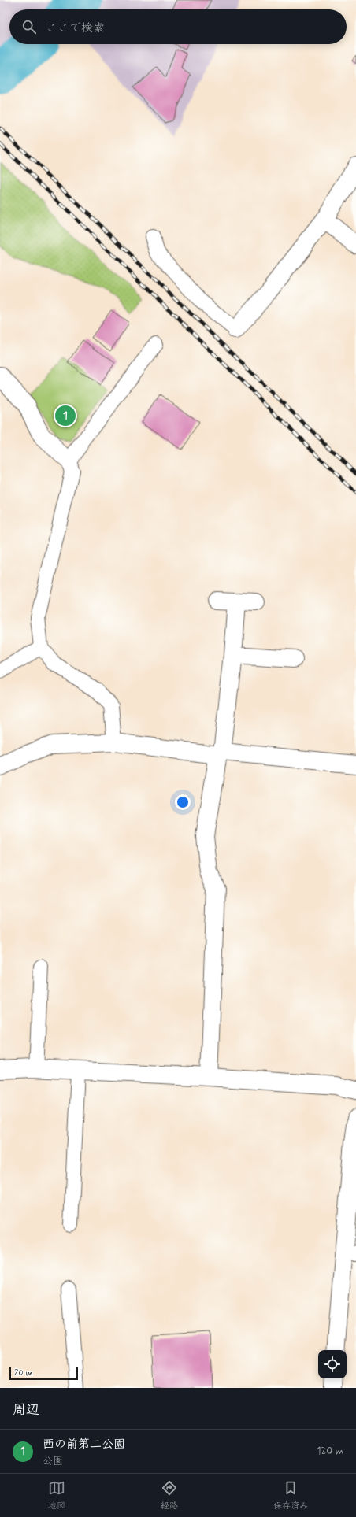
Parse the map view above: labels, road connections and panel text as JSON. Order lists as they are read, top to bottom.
{
  "scale_bar": "20 m",
  "page": {
    "search": "ここで検索",
    "pins": "1",
    "scale": "20 m",
    "heading": "周辺",
    "list": [
      {
        "mark": "1",
        "name": "西の前第二公園",
        "note": "公園",
        "value": "120 m"
      }
    ],
    "nav": ["地図", "経路", "保存済み"]
  }
}
